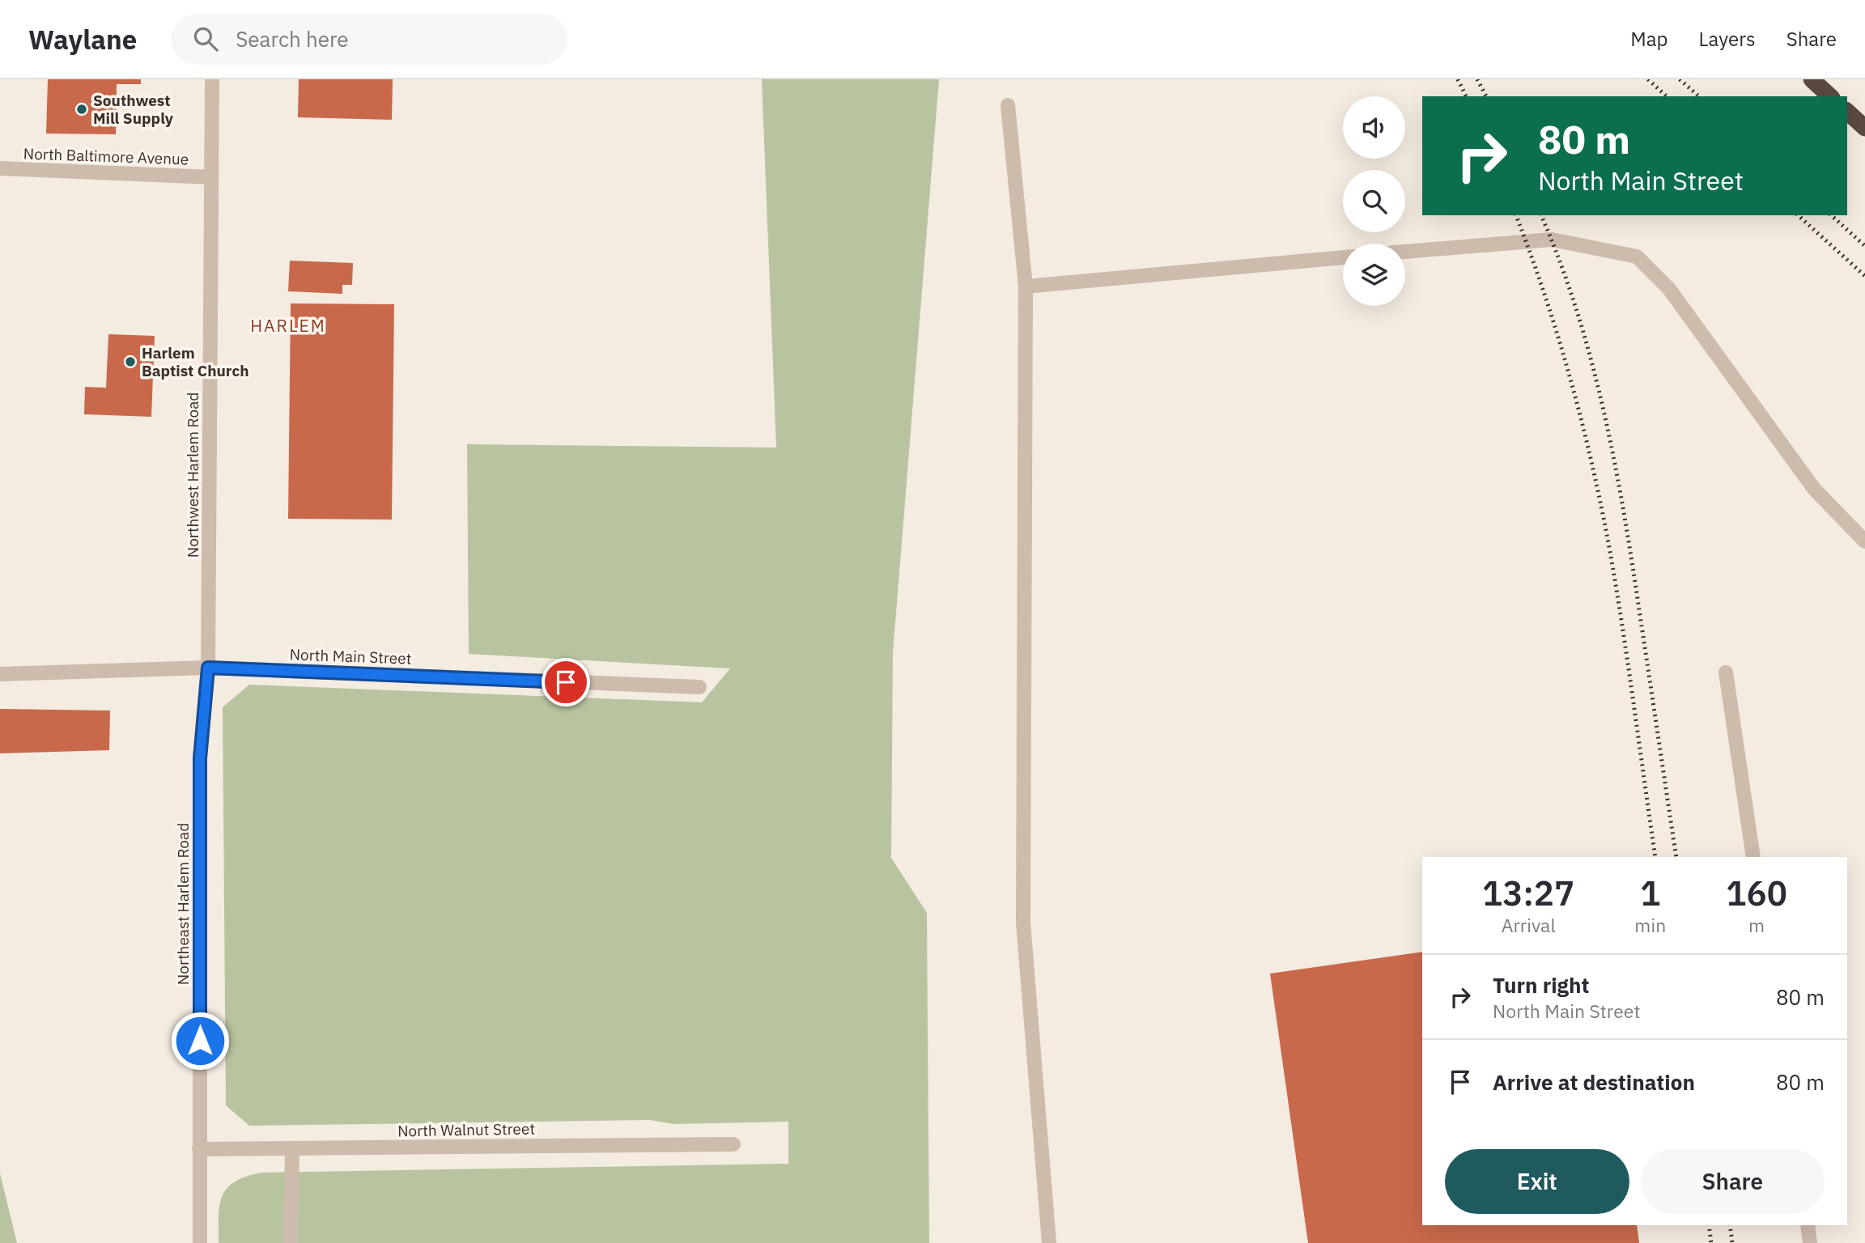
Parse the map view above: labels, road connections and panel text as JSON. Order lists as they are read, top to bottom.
{
  "streets": {
    "street": [
      "North Baltimore Avenue",
      "Northwest Harlem Road",
      "North Main Street",
      "Northeast Harlem Road",
      "North Walnut Street"
    ]
  },
  "crossings": [
    ["North Baltimore Avenue", "Northwest Harlem Road"],
    ["Northwest Harlem Road", "North Main Street"],
    ["Northwest Harlem Road", "Northeast Harlem Road"],
    ["North Main Street", "Northeast Harlem Road"],
    ["Northeast Harlem Road", "North Walnut Street"]
  ],
  "districts": ["HARLEM"],
  "places": ["Southwest Mill Supply", "Harlem Baptist Church"],
  "page": {
    "header": "Waylane",
    "search": "Search here",
    "nav": ["Map", "Layers", "Share"],
    "turn": ["80 m", "North Main Street"],
    "eta": [
      "13:27",
      "Arrival",
      "1",
      "min",
      "160",
      "m"
    ],
    "list": [
      {
        "name": "Turn right",
        "note": "North Main Street",
        "value": "80 m"
      },
      {
        "name": "Arrive at destination",
        "value": "80 m"
      }
    ],
    "buttons": ["Exit", "Share"]
  }
}
